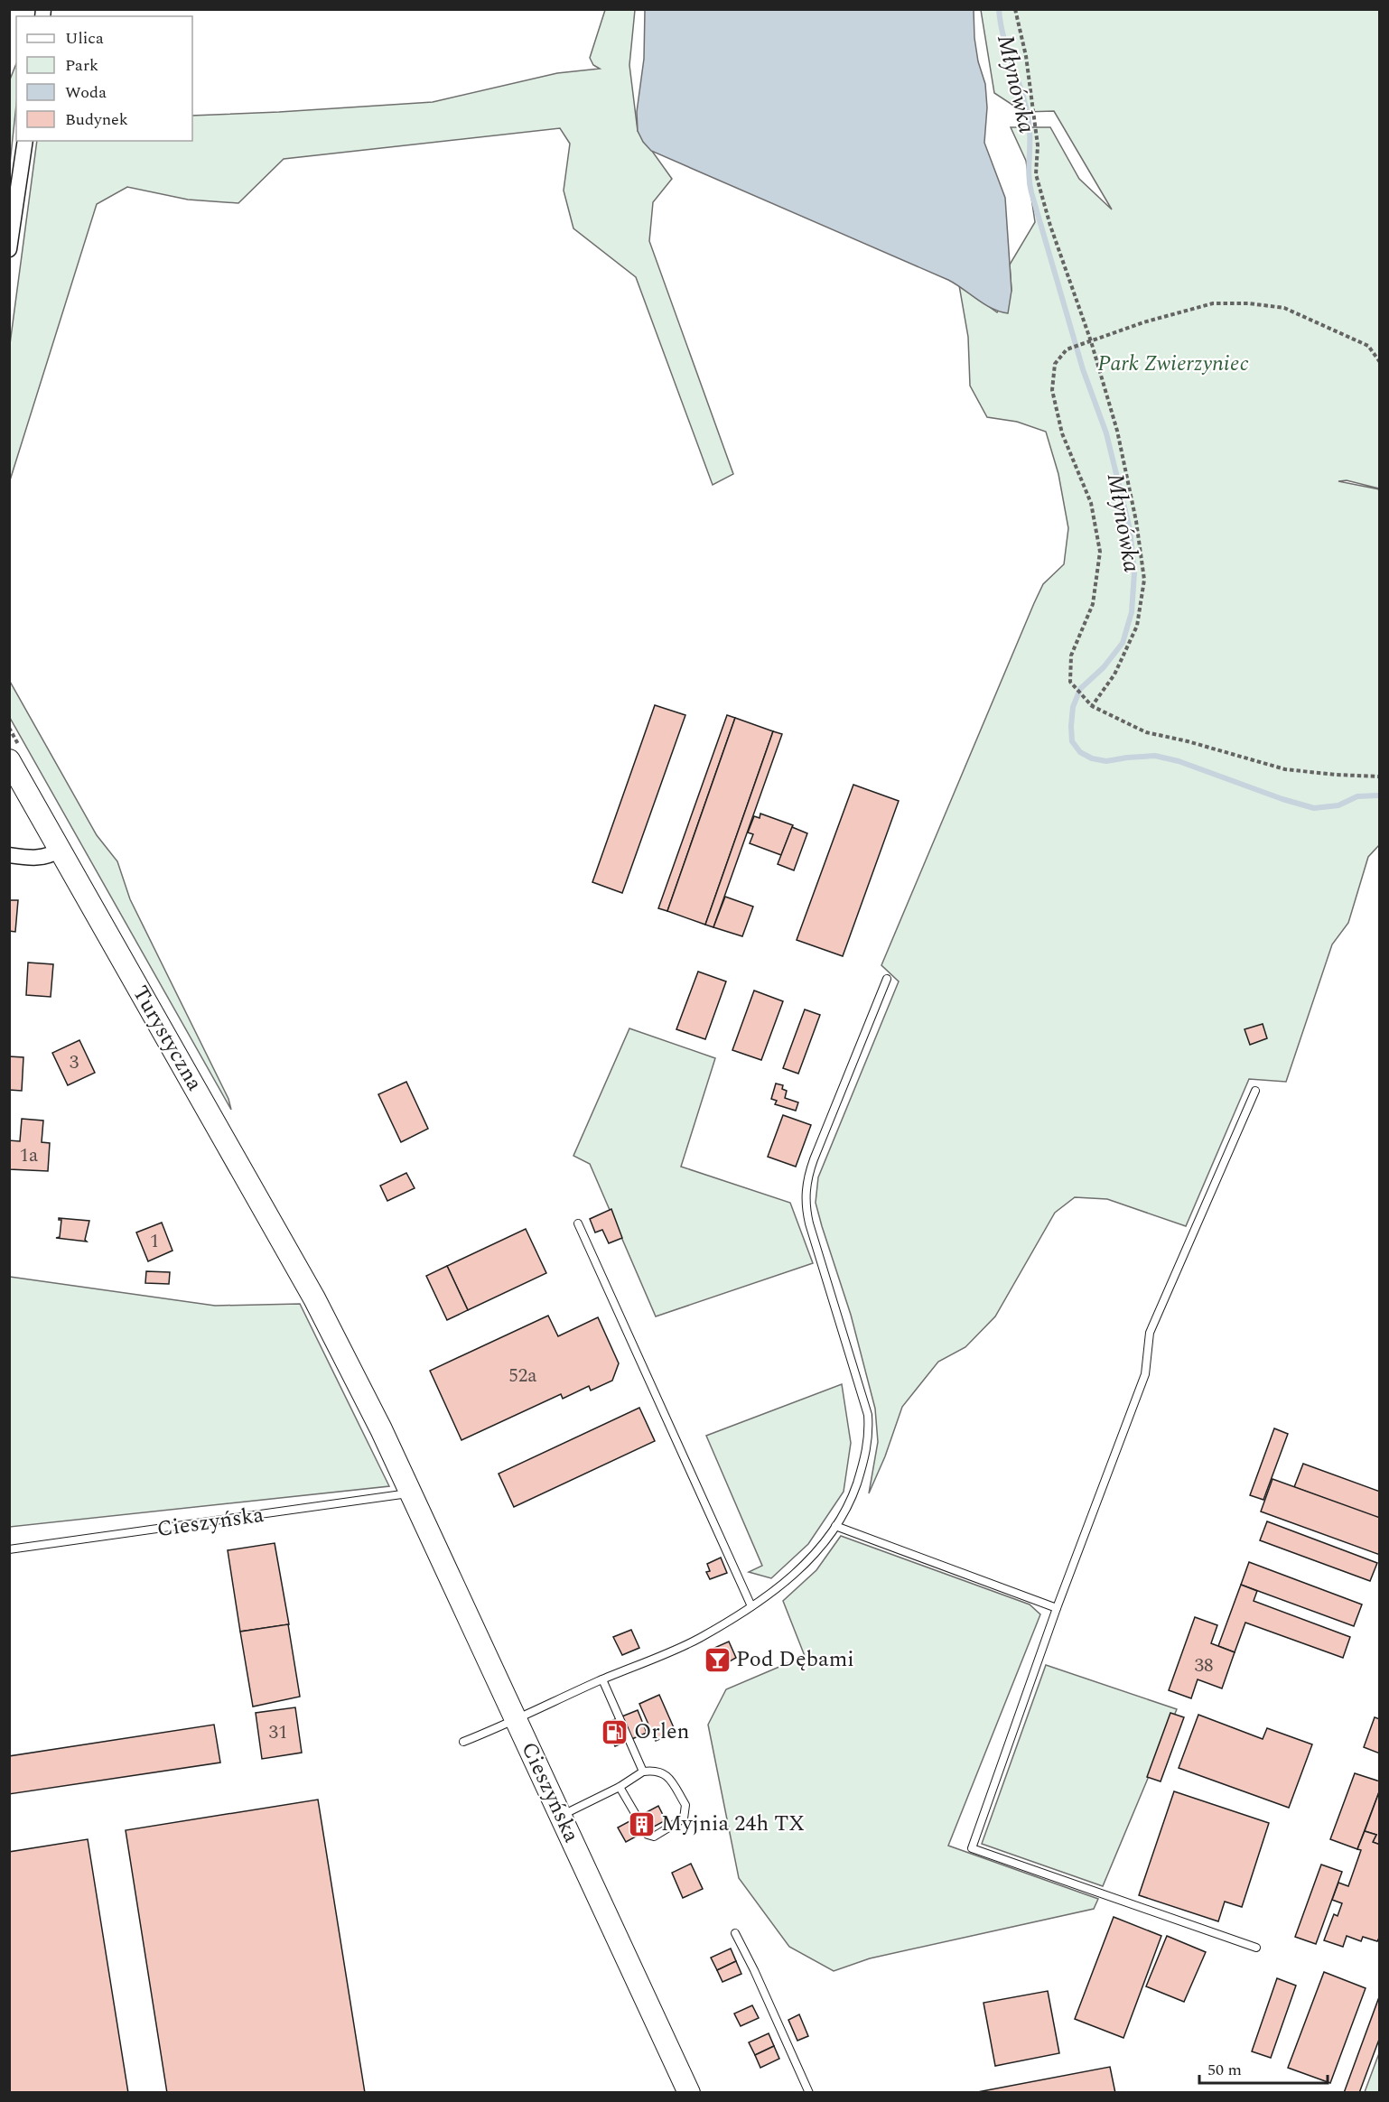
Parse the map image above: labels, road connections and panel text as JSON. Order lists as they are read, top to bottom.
{
  "streets": {
    "main road": ["Turystyczna", "Cieszyńska"]
  },
  "crossings": [
    ["Turystyczna", "Cieszyńska"]
  ],
  "water": ["Młynówka"],
  "parks": ["Park Zwierzyniec"],
  "places": {
    "bar": ["Pod Dębami"],
    "fuel station": ["Orlen"],
    "building": ["Myjnia 24h TX"]
  },
  "house_numbers": [
    "3",
    "1a",
    "1",
    "52a",
    "38",
    "31"
  ],
  "legend": [
    "Ulica",
    "Park",
    "Woda",
    "Budynek"
  ],
  "scale_bar": "50 m"
}
